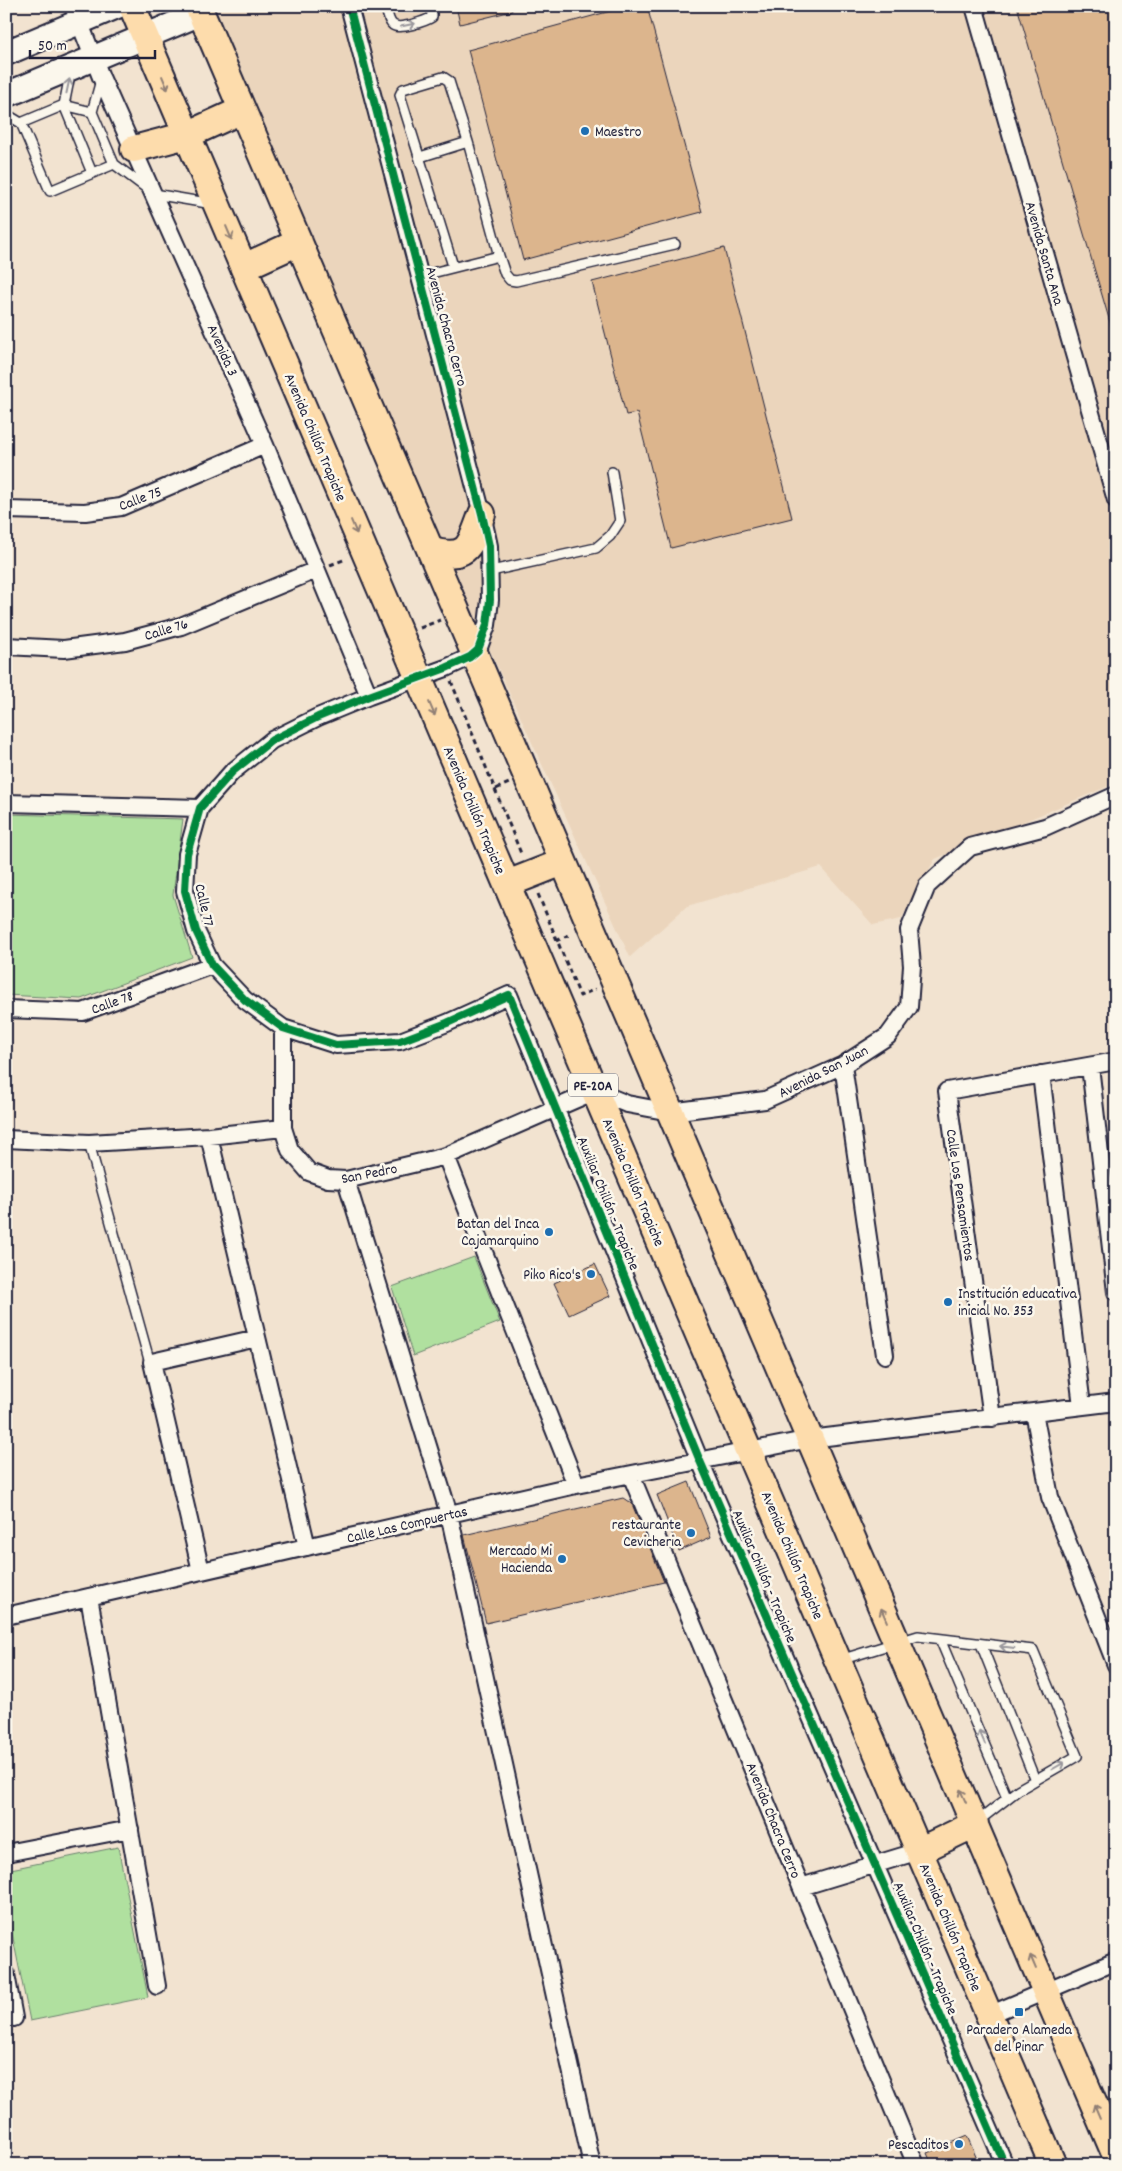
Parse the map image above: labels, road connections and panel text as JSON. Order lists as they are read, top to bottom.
{
  "streets": {
    "main road": ["Avenida Chillón Trapiche", "PE-20A"],
    "street": [
      "Avenida Santa Ana",
      "Avenida Chacra Cerro",
      "Avenida 3",
      "Calle 75",
      "Calle 76",
      "Calle 77",
      "Calle 78",
      "Avenida San Juan",
      "San Pedro",
      "Calle Los Pensamientos",
      "Auxiliar Chillón - Trapiche",
      "Calle Las Compuertas"
    ]
  },
  "crossings": [
    ["Avenida Chacra Cerro", "Calle 77"],
    ["Avenida Chacra Cerro", "Calle Las Compuertas"],
    ["Avenida 3", "Calle 75"],
    ["Avenida 3", "Calle 76"],
    ["Avenida 3", "Calle 77"],
    ["Avenida Chillón Trapiche", "Calle 77"],
    ["Avenida Chillón Trapiche", "Avenida San Juan"],
    ["Avenida Chillón Trapiche", "San Pedro"],
    ["Avenida Chillón Trapiche", "Calle Las Compuertas"],
    ["Calle 77", "Calle 78"],
    ["Calle 77", "San Pedro"],
    ["Calle 77", "Auxiliar Chillón - Trapiche"],
    ["Avenida San Juan", "San Pedro"],
    ["San Pedro", "Auxiliar Chillón - Trapiche"],
    ["Calle Los Pensamientos", "Calle Las Compuertas"],
    ["Auxiliar Chillón - Trapiche", "Calle Las Compuertas"]
  ],
  "places": {
    "other": [
      "Maestro",
      "Batan del Inca Cajamarquino",
      "Piko Rico's",
      "Institución educativa inicial No. 353",
      "restaurante Cevicheria",
      "Mercado Mi Hacienda",
      "Pescaditos"
    ],
    "transit": ["Paradero Alameda del Pinar"]
  },
  "scale_bar": "50 m"
}
